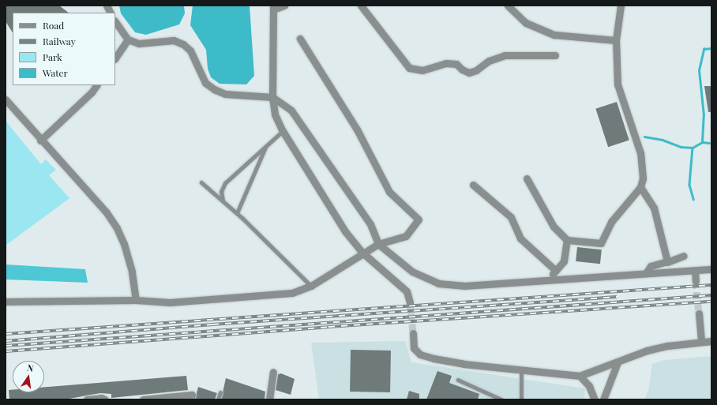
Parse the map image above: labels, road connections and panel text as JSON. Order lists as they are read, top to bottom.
{
  "legend": [
    "Road",
    "Railway",
    "Park",
    "Water"
  ],
  "north": "top"
}
